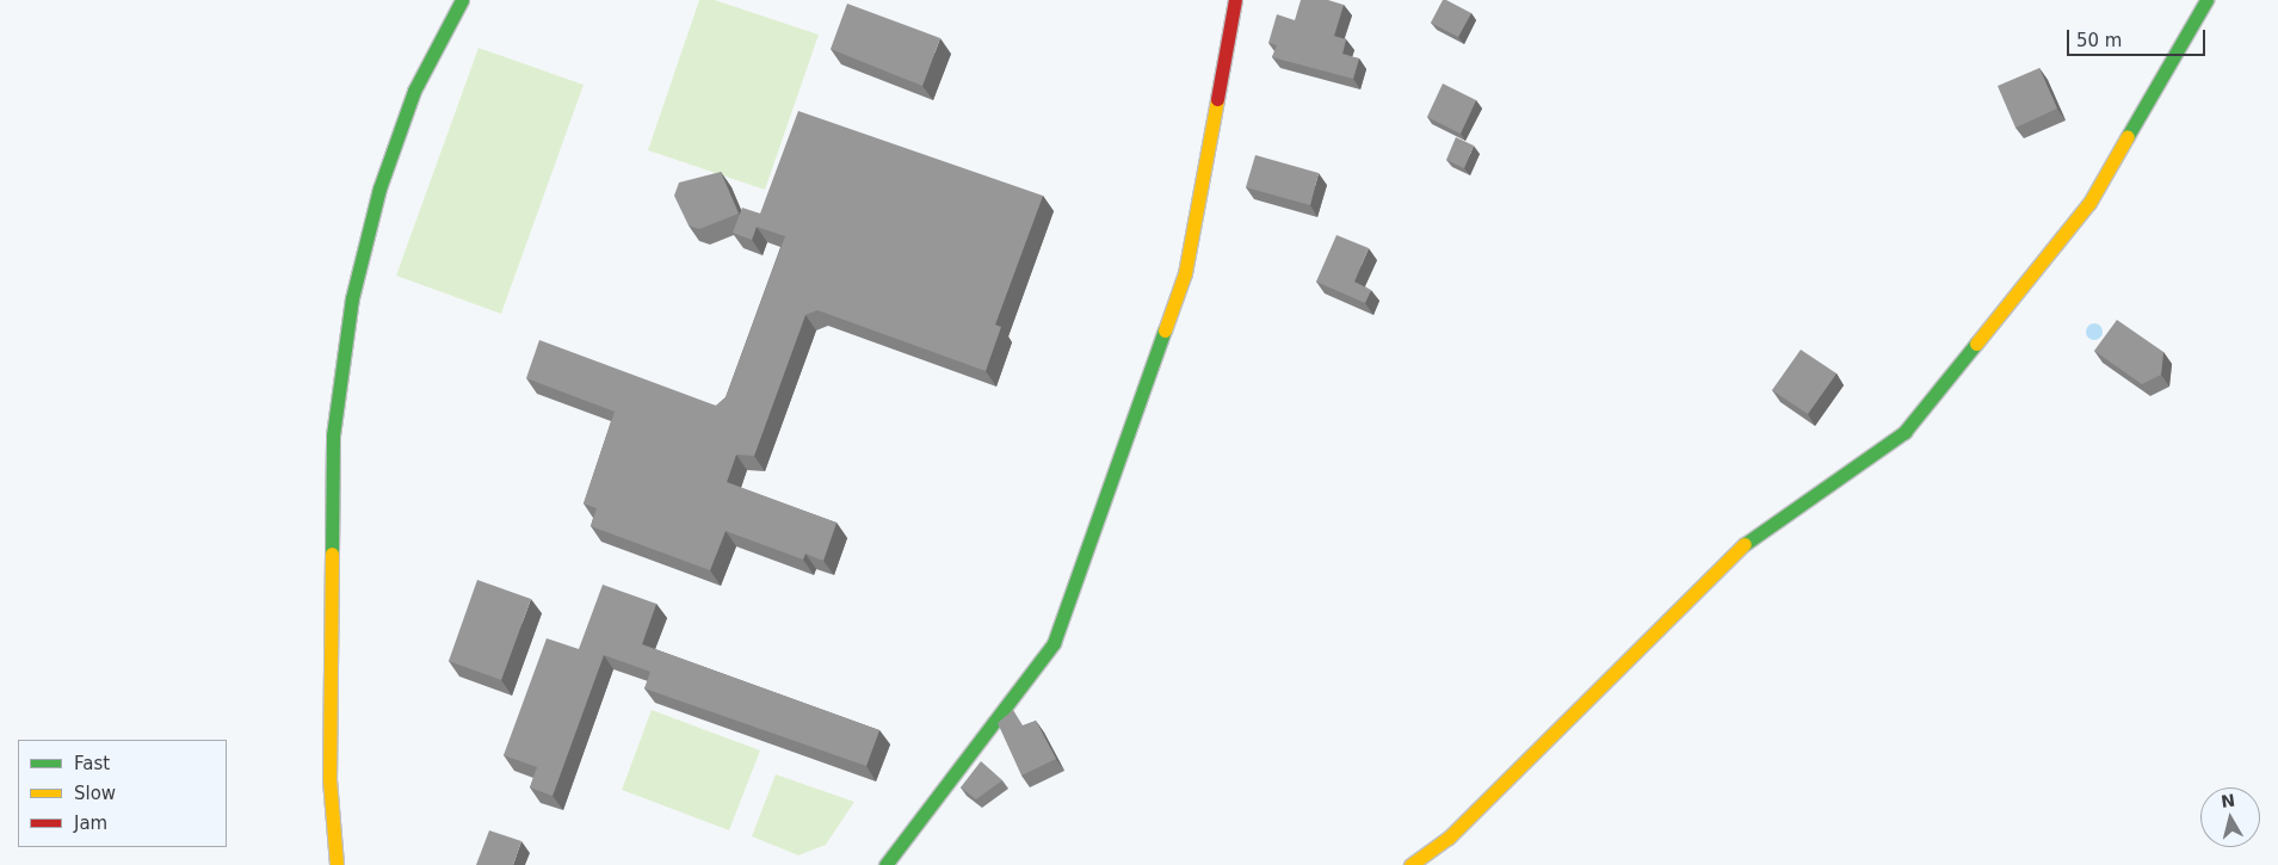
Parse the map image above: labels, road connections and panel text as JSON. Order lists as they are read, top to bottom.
{
  "legend": ["Fast", "Slow", "Jam"],
  "scale_bar": "50 m",
  "north": "top"
}
